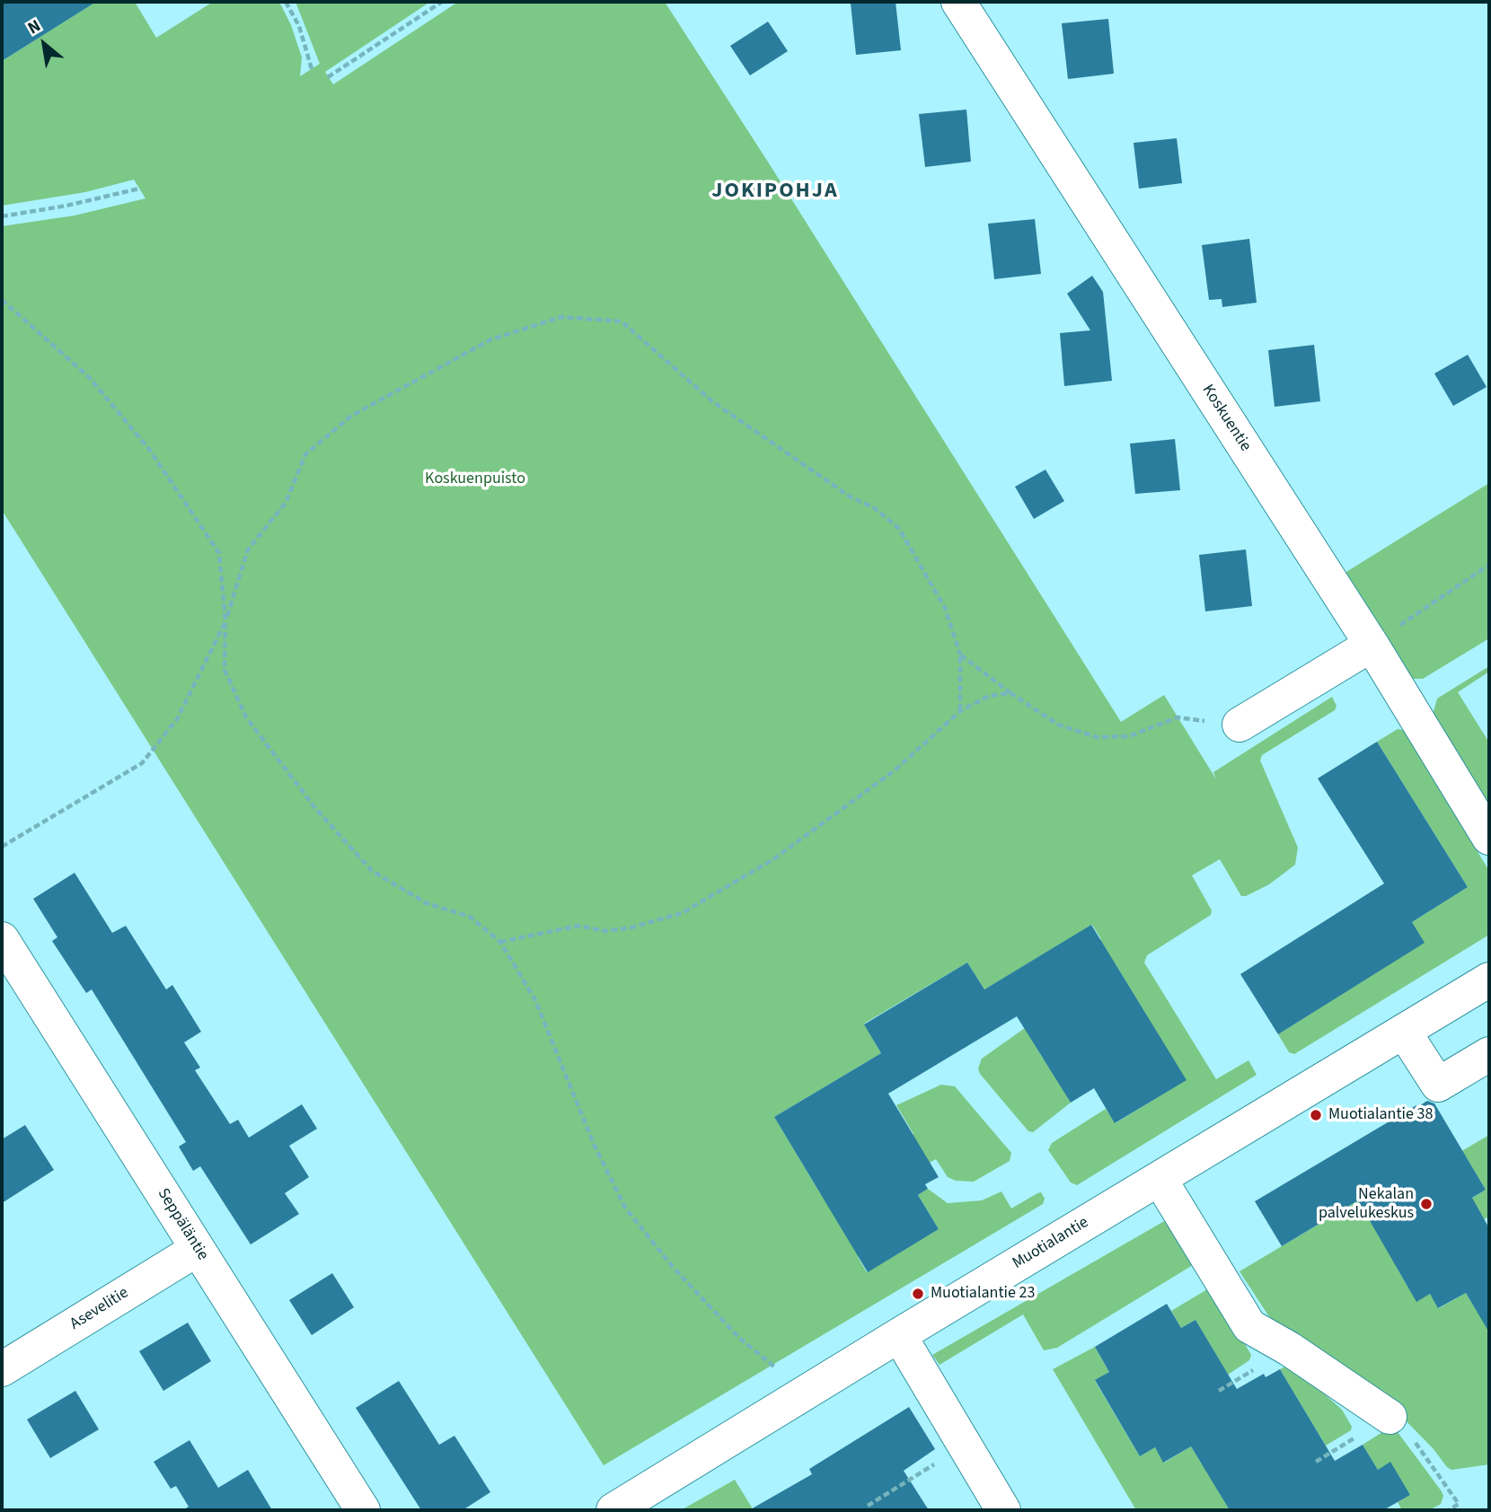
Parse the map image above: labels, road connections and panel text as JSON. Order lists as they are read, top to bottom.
{
  "streets": {
    "street": [
      "Koskuentie",
      "Seppäläntie",
      "Muotialantie",
      "Asevelitie"
    ]
  },
  "crossings": [
    ["Seppäläntie", "Asevelitie"]
  ],
  "districts": ["JOKIPOHJA"],
  "parks": ["Koskuenpuisto"],
  "places": ["Muotialantie 38", "Nekalan palvelukeskus", "Muotialantie 23"],
  "north": "top left"
}
